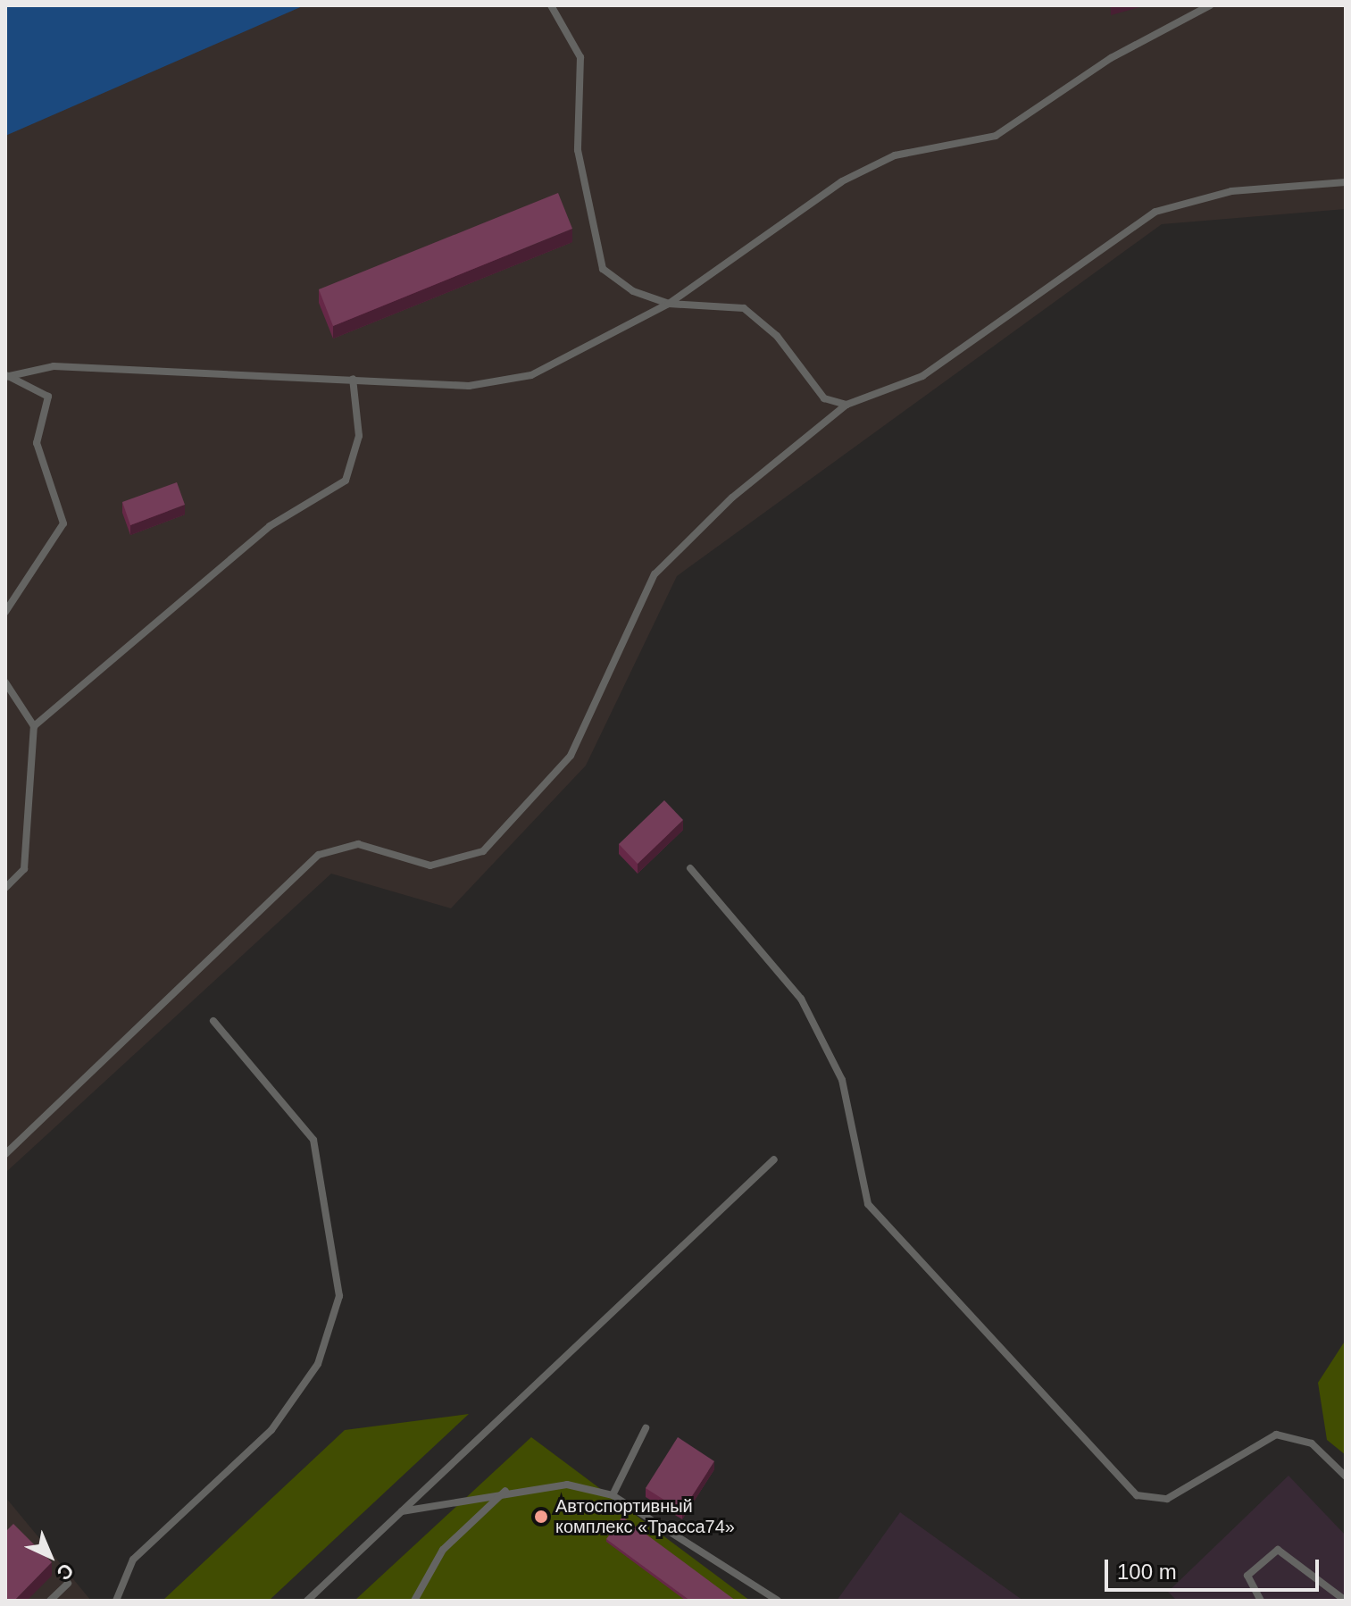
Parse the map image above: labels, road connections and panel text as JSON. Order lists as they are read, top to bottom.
{
  "places": ["Автоспортивный комплекс «Трасса74»"],
  "scale_bar": "100 m",
  "north": "bottom right"
}
